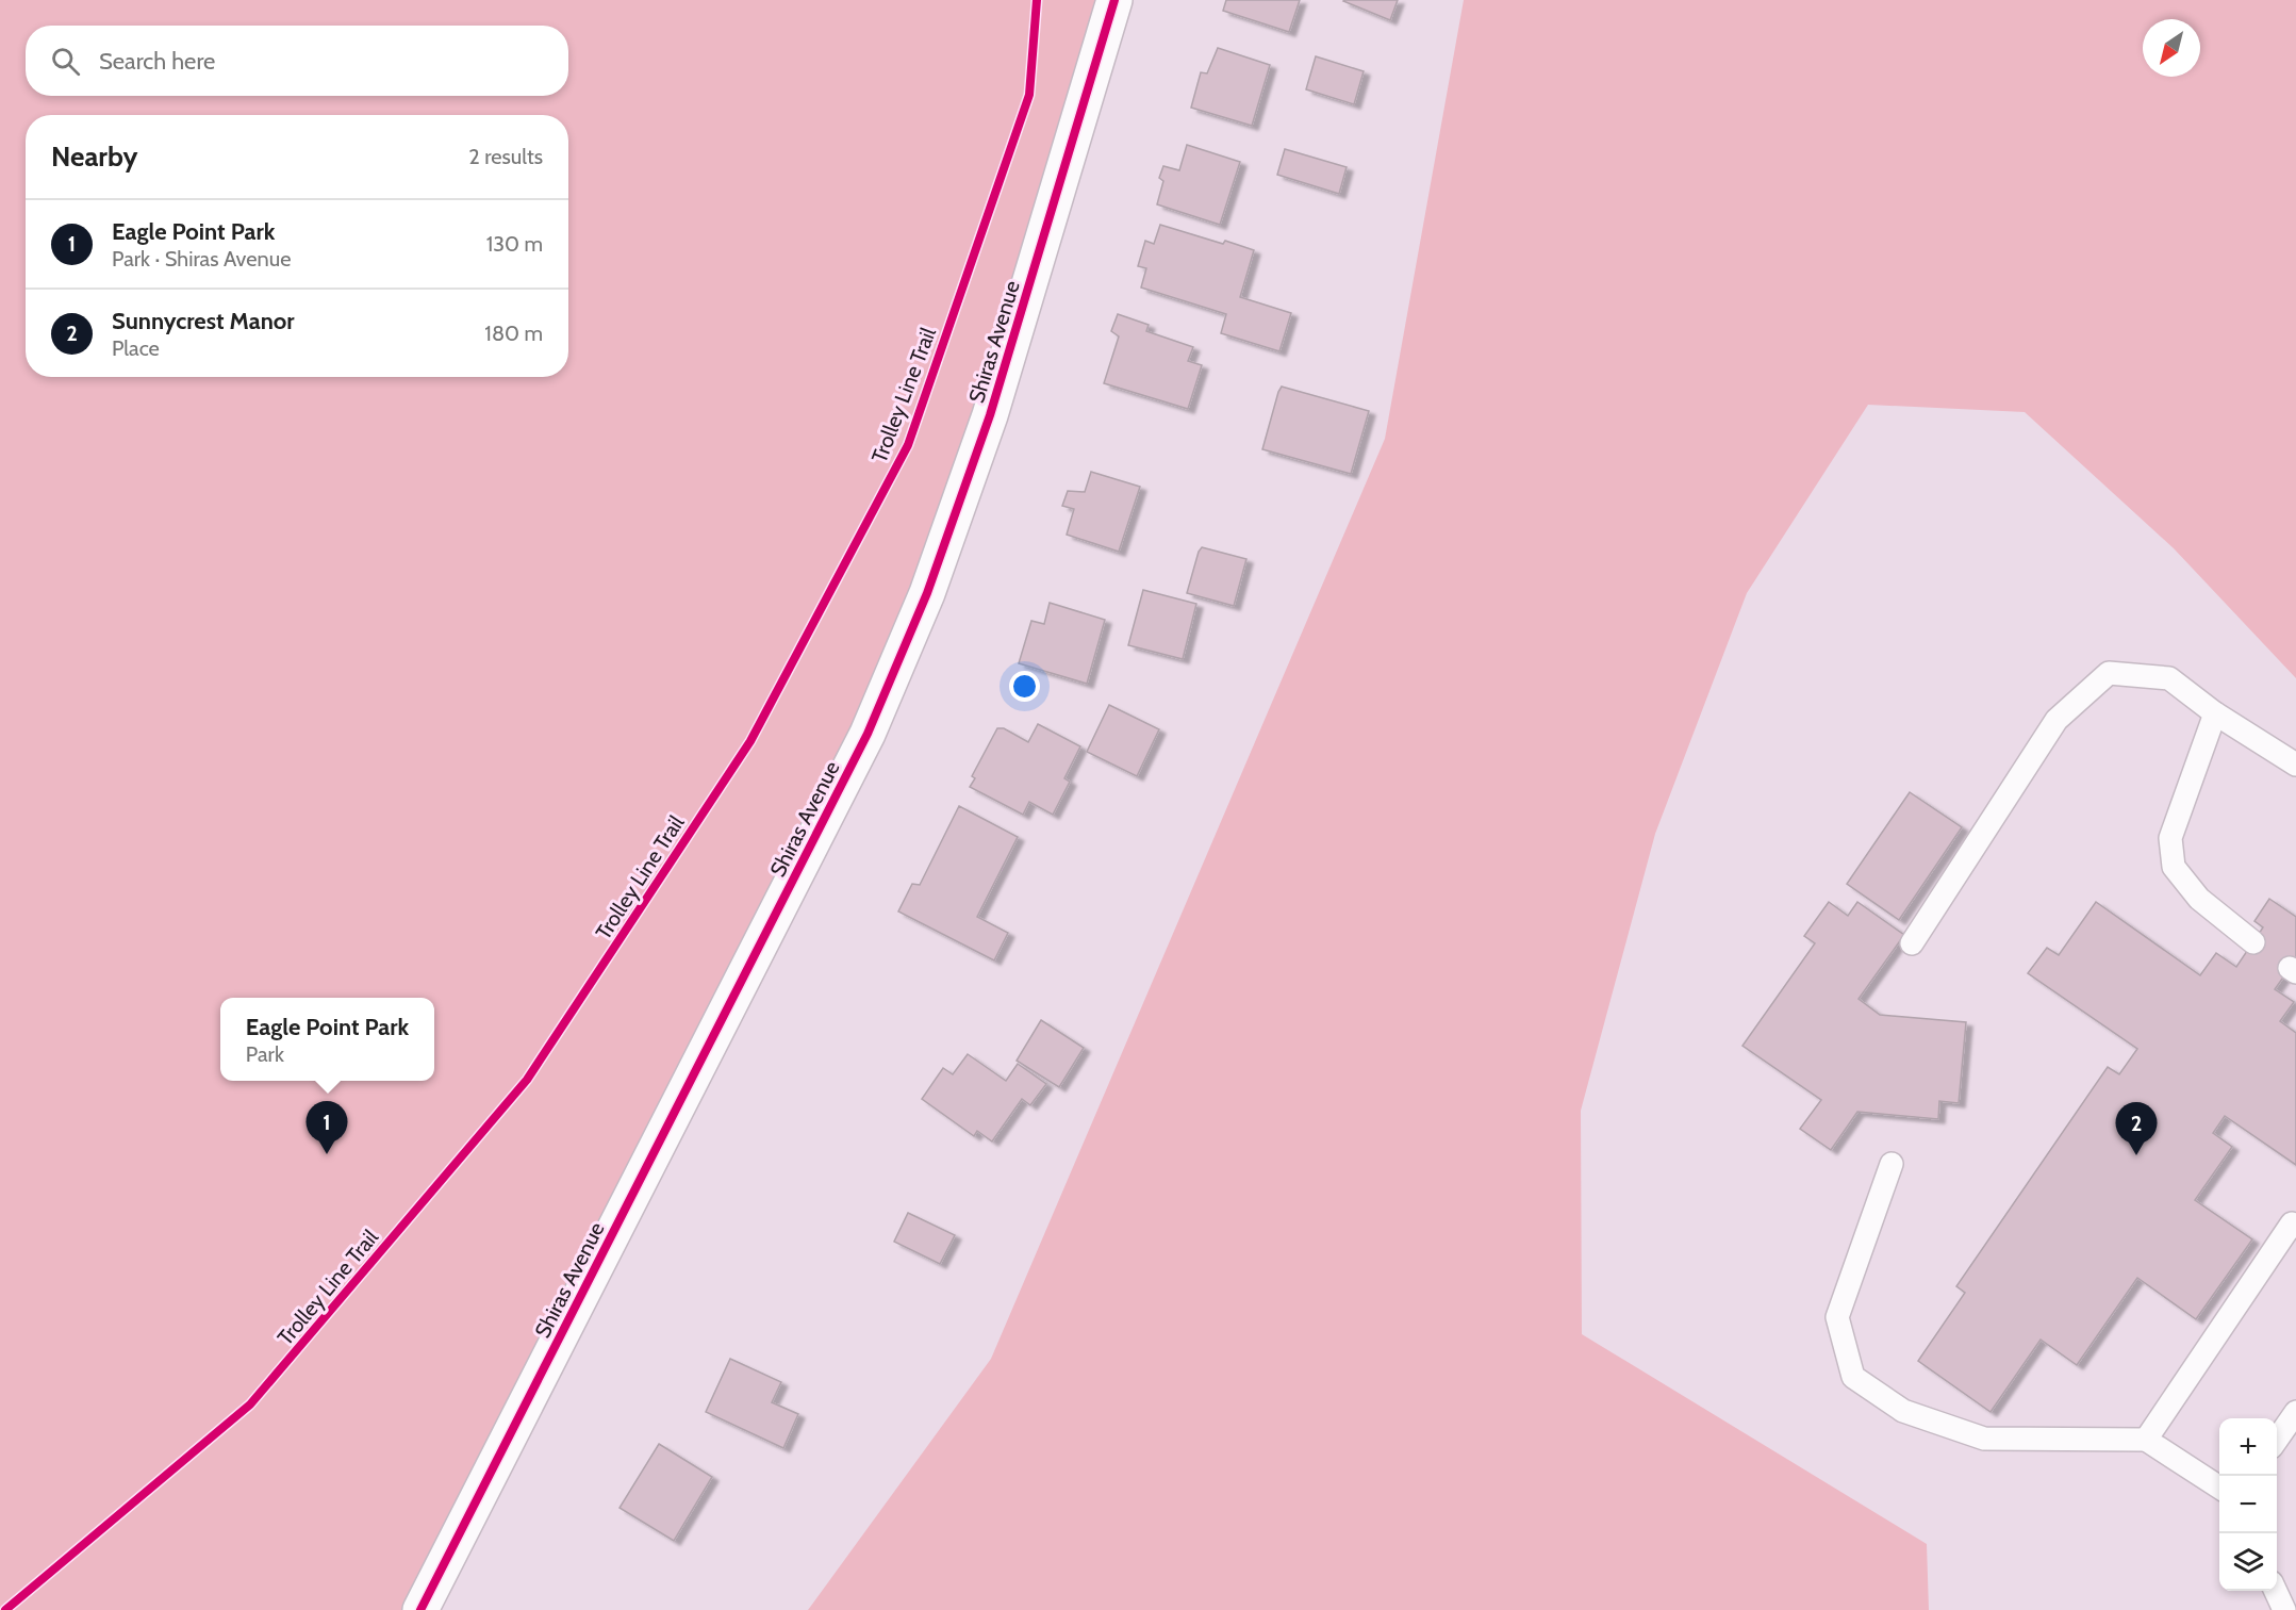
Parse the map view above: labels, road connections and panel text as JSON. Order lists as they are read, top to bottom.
{
  "streets": {
    "street": ["Shiras Avenue"],
    "cycle path": ["Trolley Line Trail"]
  },
  "north": "bottom left",
  "page": {
    "search": "Search here",
    "heading": ["Nearby", "2 results"],
    "list": [
      {
        "mark": "1",
        "name": "Eagle Point Park",
        "note": "Park · Shiras Avenue",
        "value": "130 m"
      },
      {
        "mark": "2",
        "name": "Sunnycrest Manor",
        "note": "Place",
        "value": "180 m"
      }
    ],
    "popup": ["Eagle Point Park", "Park"],
    "pins": ["1", "2"],
    "map_buttons": ["+", "−"]
  }
}
